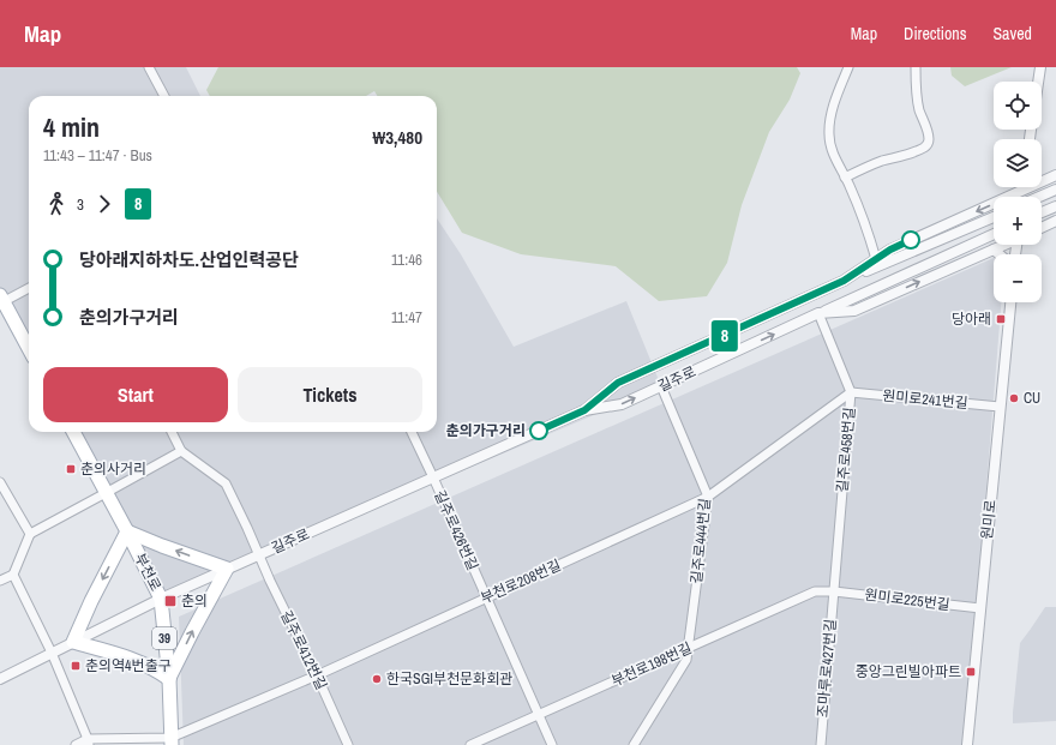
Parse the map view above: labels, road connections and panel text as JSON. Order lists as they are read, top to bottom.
{
  "streets": {
    "main road": ["부천로", "39"],
    "street": [
      "길주로",
      "원미로241번길",
      "길주로458번길",
      "원미로",
      "길주로426번길",
      "길주로444번길",
      "부천로208번길",
      "원미로225번길",
      "길주로412번길",
      "부천로198번길",
      "조마루로427번길"
    ]
  },
  "crossings": [
    ["길주로", "길주로458번길"],
    ["길주로", "길주로426번길"],
    ["길주로", "길주로444번길"],
    ["길주로", "부천로"],
    ["길주로", "길주로412번길"],
    ["원미로241번길", "길주로458번길"],
    ["원미로241번길", "원미로"],
    ["원미로241번길", "부천로208번길"],
    ["길주로458번길", "부천로208번길"],
    ["길주로458번길", "원미로225번길"],
    ["길주로458번길", "부천로198번길"],
    ["길주로458번길", "조마루로427번길"],
    ["원미로", "원미로225번길"],
    ["길주로426번길", "부천로208번길"],
    ["길주로426번길", "부천로198번길"],
    ["길주로444번길", "부천로208번길"],
    ["길주로444번길", "부천로198번길"],
    ["부천로", "부천로208번길"],
    ["부천로208번길", "길주로412번길"],
    ["원미로225번길", "부천로198번길"],
    ["원미로225번길", "조마루로427번길"],
    ["부천로198번길", "조마루로427번길"]
  ],
  "places": {
    "transit": [
      "당아래",
      "춘의사거리",
      "춘의",
      "춘의역4번출구",
      "중앙그린빌아파트"
    ],
    "other": ["CU", "춘의가구거리", "한국SGI부천문화회관"]
  },
  "lines": ["bus line 8"],
  "page": {
    "header": "Map",
    "nav": ["Map", "Directions", "Saved"],
    "on_map": "8",
    "map_buttons": ["+", "−"],
    "heading": ["4 min", "11:43 – 11:47 · Bus", "₩3,480"],
    "legs": ["3", "8"],
    "list": [
      {
        "name": "당아래지하차도.산업인력공단",
        "value": "11:46"
      },
      {
        "name": "춘의가구거리",
        "value": "11:47"
      }
    ],
    "buttons": ["Start", "Tickets"]
  }
}
